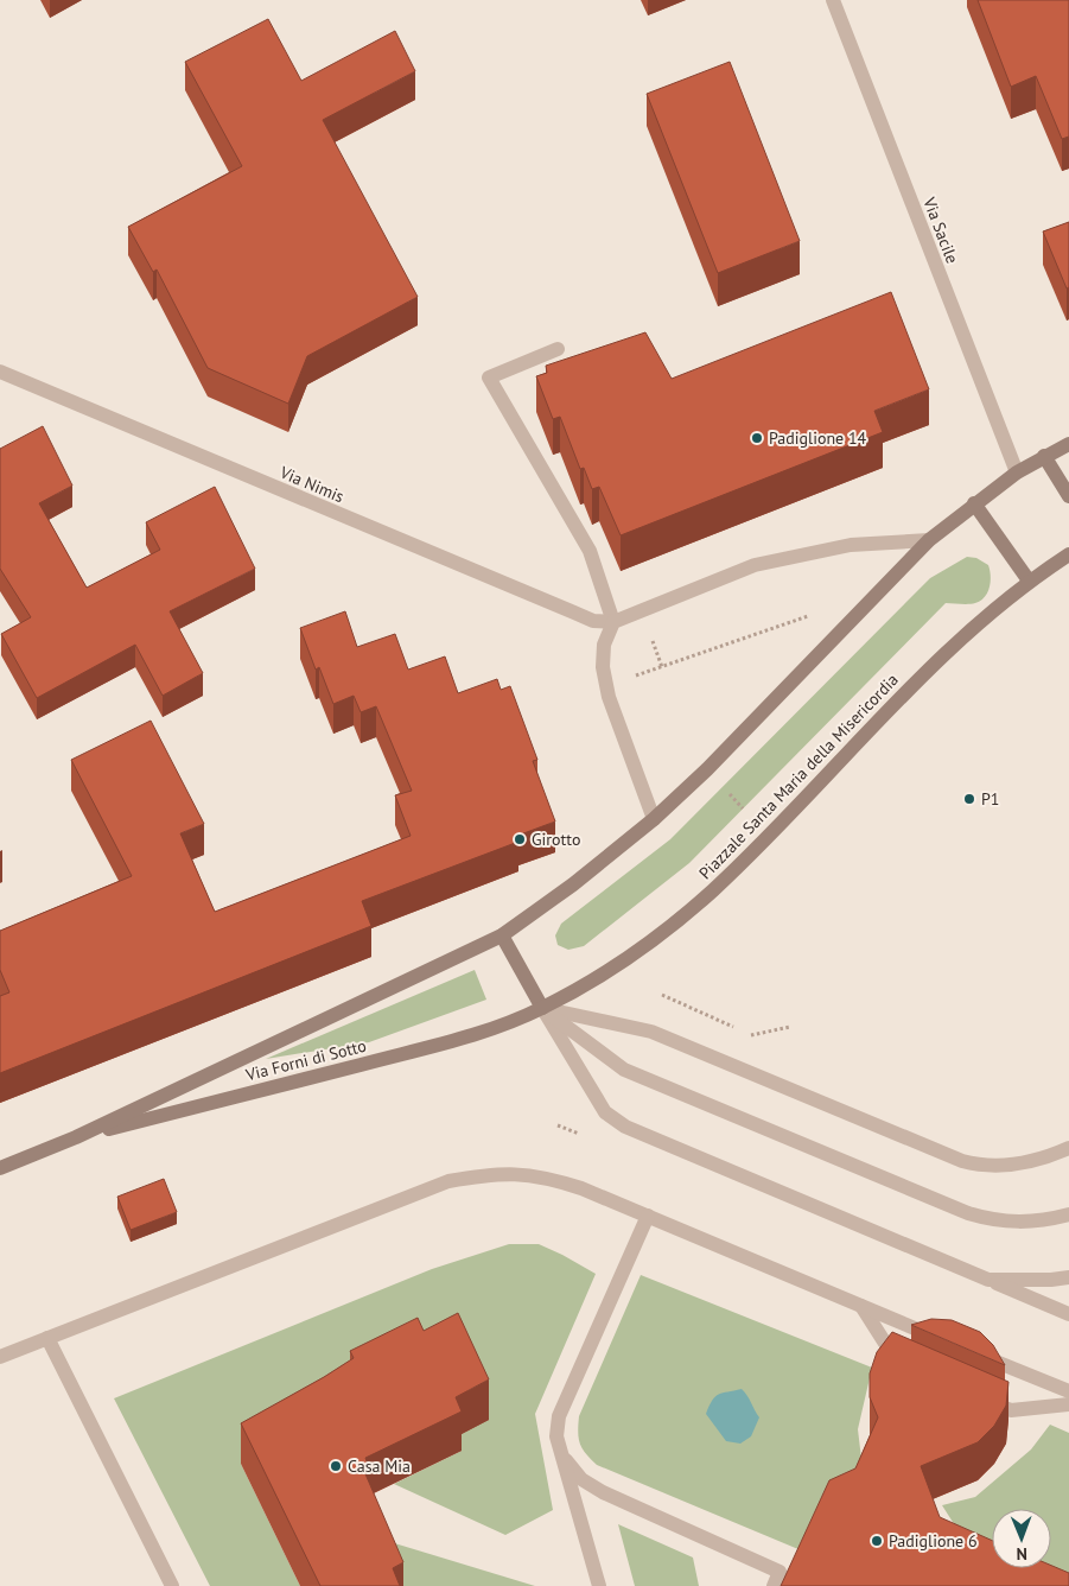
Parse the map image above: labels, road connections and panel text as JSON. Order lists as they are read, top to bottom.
{
  "streets": {
    "main road": ["Piazzale Santa Maria della Misericordia", "Via Forni di Sotto"],
    "street": ["Via Sacile", "Via Nimis"]
  },
  "crossings": [
    ["Piazzale Santa Maria della Misericordia", "Via Forni di Sotto"]
  ],
  "places": [
    "Padiglione 14",
    "P1",
    "Girotto",
    "Casa Mia",
    "Padiglione 6"
  ],
  "north": "bottom"
}
